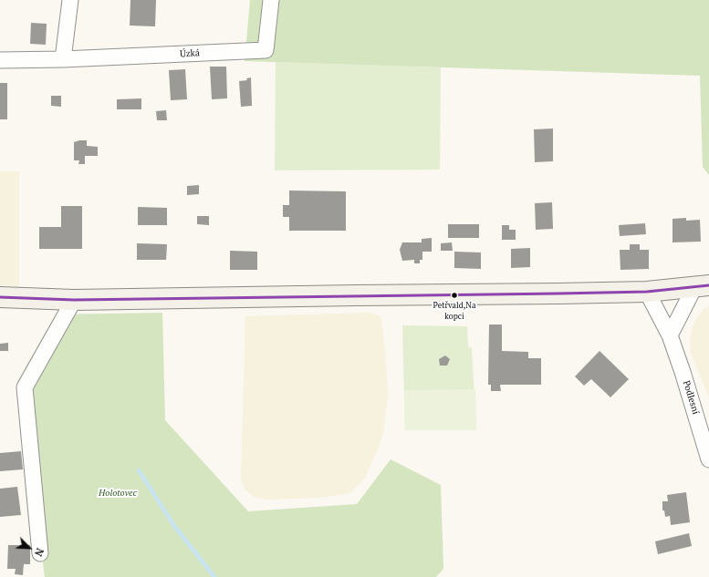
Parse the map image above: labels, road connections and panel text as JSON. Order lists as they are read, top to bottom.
{
  "streets": {
    "street": ["Úzká", "Podlesní"]
  },
  "parks": ["Holotovec"],
  "places": ["Petřvald,Na kopci"],
  "north": "bottom right"
}
